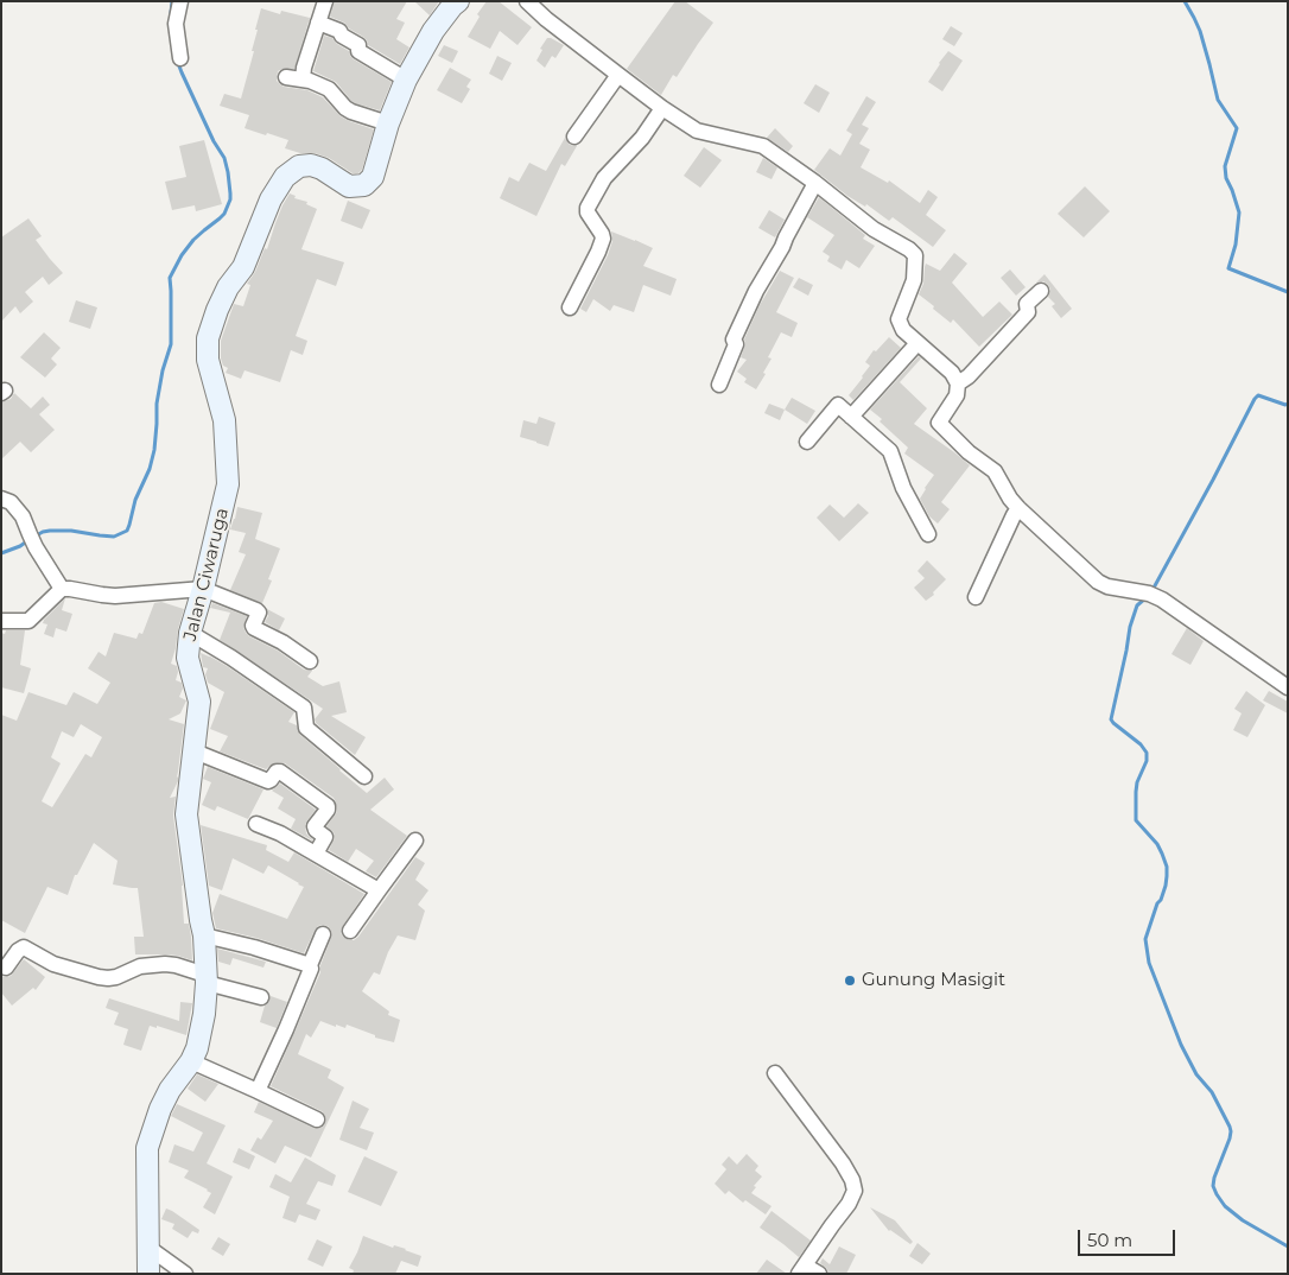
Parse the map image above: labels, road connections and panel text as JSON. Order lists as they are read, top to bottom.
{
  "streets": {
    "street": ["Jalan Ciwaruga"]
  },
  "places": ["Gunung Masigit"],
  "scale_bar": "50 m"
}
